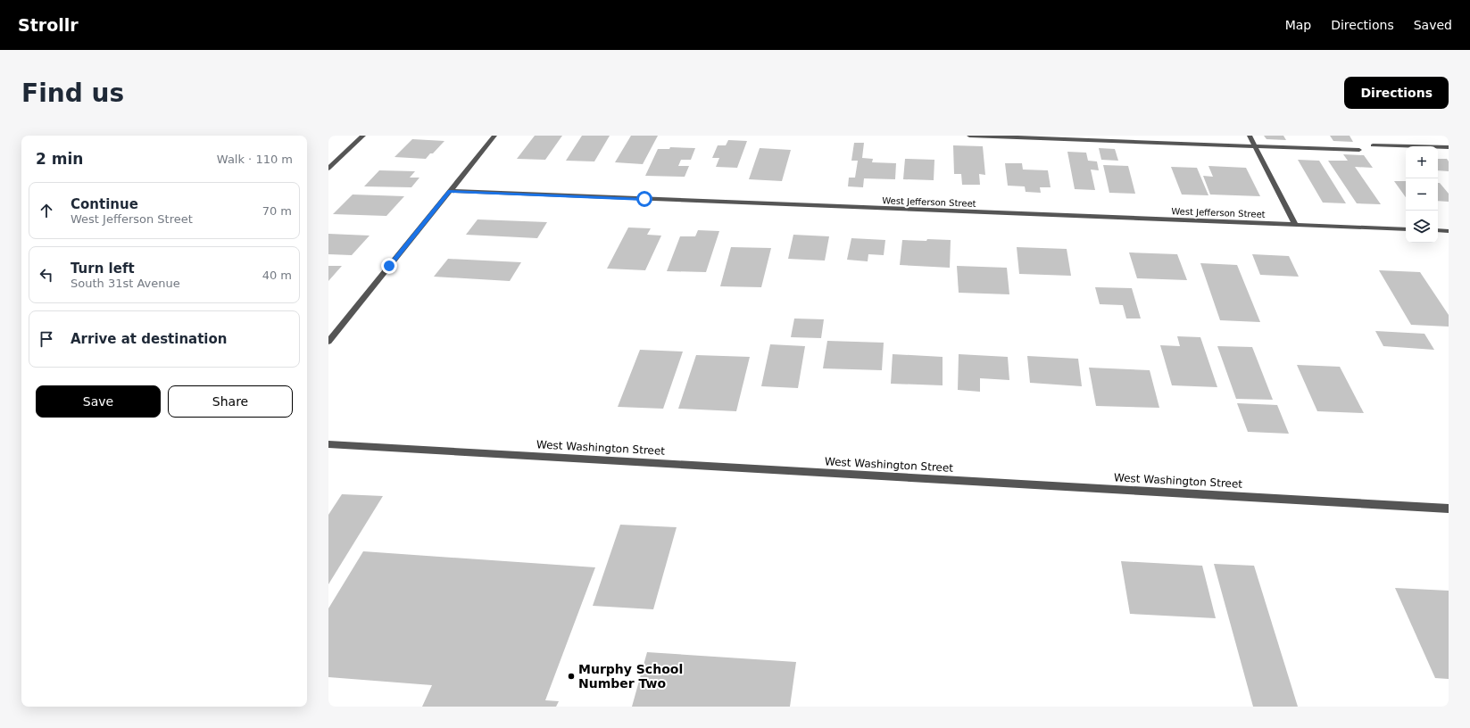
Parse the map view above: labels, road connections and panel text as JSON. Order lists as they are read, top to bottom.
{
  "streets": {
    "street": ["West Jefferson Street", "West Washington Street"]
  },
  "places": ["Murphy School Number Two"],
  "page": {
    "header": "Strollr",
    "nav": ["Map", "Directions", "Saved"],
    "buttons": [
      "Directions",
      ["Save", "Share"]
    ],
    "title": "Find us",
    "heading": ["2 min", "Walk · 110 m"],
    "map_buttons": ["+", "−"],
    "list": [
      ["Continue", "West Jefferson Street", "70 m"],
      ["Turn left", "South 31st Avenue", "40 m"],
      "Arrive at destination"
    ]
  }
}
